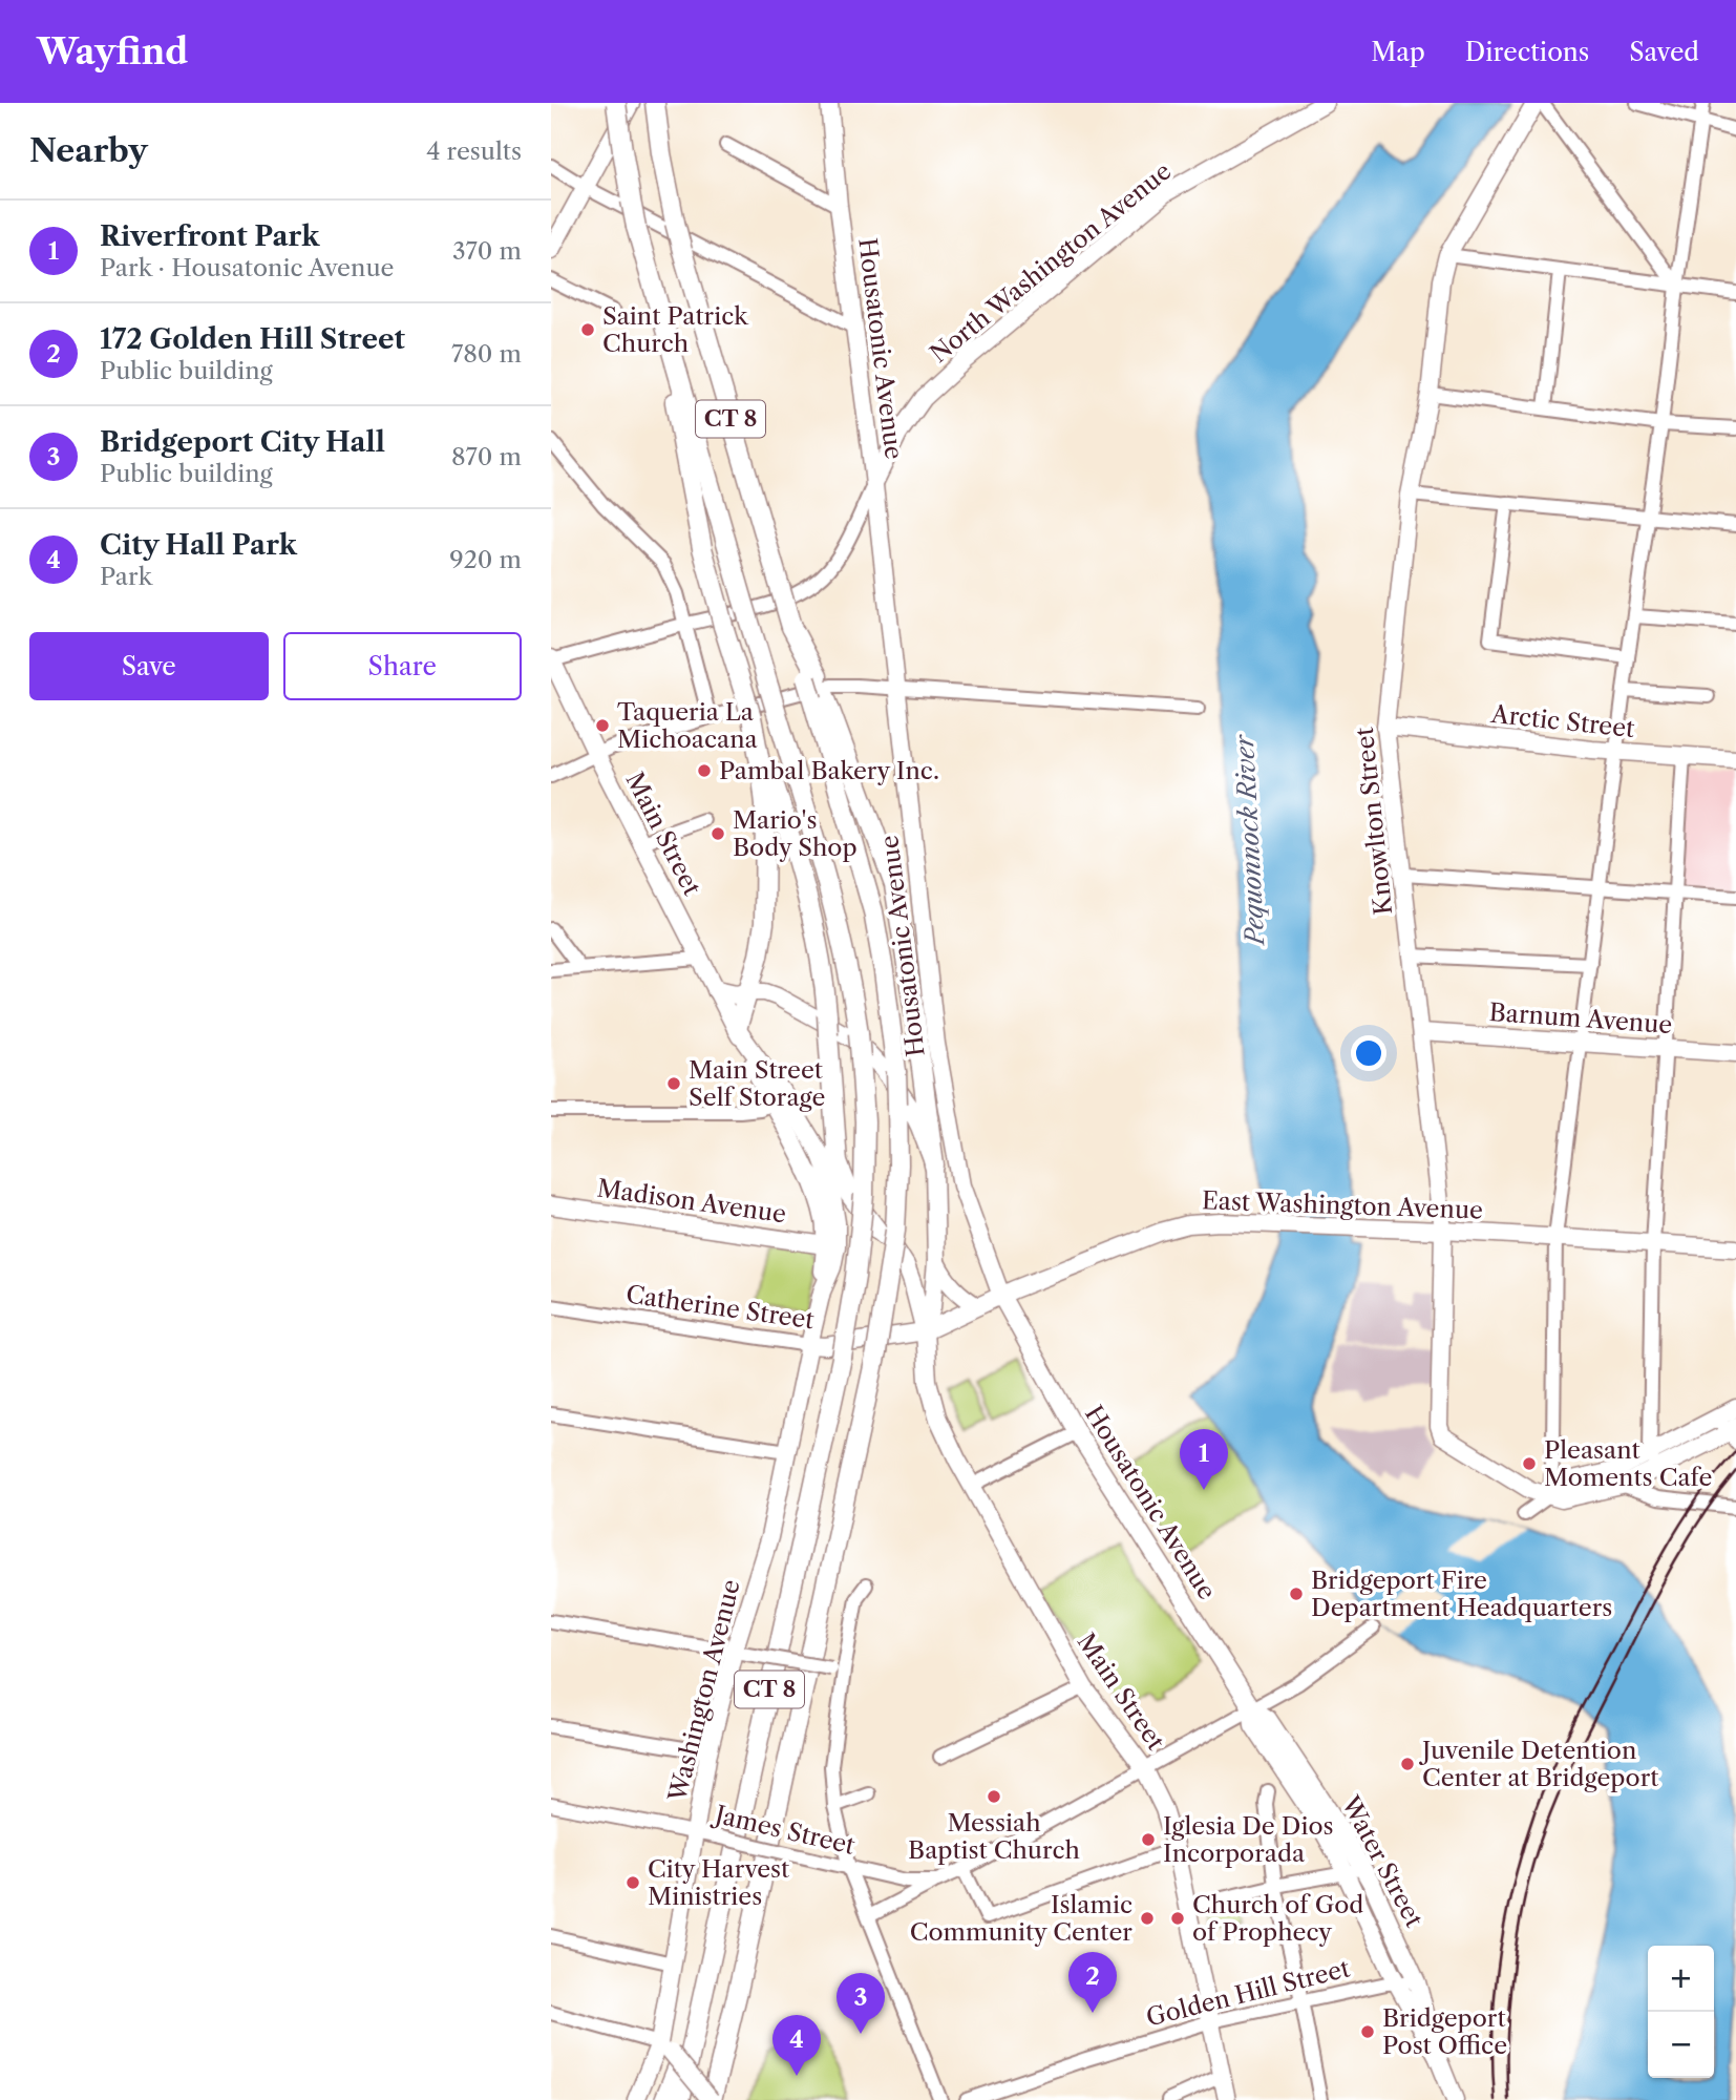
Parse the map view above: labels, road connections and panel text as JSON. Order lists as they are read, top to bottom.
{
  "streets": {
    "highway": ["CT 8"],
    "main road": [
      "North Washington Avenue",
      "Housatonic Avenue",
      "Arctic Street",
      "Knowlton Street",
      "Main Street",
      "Barnum Avenue",
      "Madison Avenue",
      "East Washington Avenue",
      "Catherine Street",
      "Washington Avenue",
      "Water Street"
    ],
    "street": ["James Street", "Golden Hill Street"]
  },
  "crossings": [
    ["North Washington Avenue", "Housatonic Avenue"],
    ["North Washington Avenue", "Main Street"],
    ["Housatonic Avenue", "East Washington Avenue"],
    ["Housatonic Avenue", "James Street"],
    ["Housatonic Avenue", "Water Street"],
    ["CT 8", "Main Street"],
    ["Arctic Street", "Knowlton Street"],
    ["Knowlton Street", "Barnum Avenue"],
    ["Knowlton Street", "East Washington Avenue"],
    ["Main Street", "Madison Avenue"],
    ["Main Street", "East Washington Avenue"],
    ["Main Street", "Catherine Street"],
    ["Main Street", "Washington Avenue"],
    ["Main Street", "James Street"],
    ["Main Street", "Golden Hill Street"],
    ["Madison Avenue", "Washington Avenue"],
    ["East Washington Avenue", "Catherine Street"],
    ["Catherine Street", "Washington Avenue"],
    ["Washington Avenue", "James Street"],
    ["James Street", "Water Street"],
    ["Water Street", "Golden Hill Street"]
  ],
  "water": ["Pequonnock River"],
  "places": [
    "Saint Patrick Church",
    "Taqueria La Michoacana",
    "Pambal Bakery Inc.",
    "Mario's Body Shop",
    "Main Street Self Storage",
    "Pleasant Moments Cafe",
    "Bridgeport Fire Department Headquarters",
    "Juvenile Detention Center at Bridgeport",
    "Messiah Baptist Church",
    "Iglesia De Dios Incorporada",
    "City Harvest Ministries",
    "Islamic Community Center",
    "Church of God of Prophecy",
    "Bridgeport Post Office"
  ],
  "page": {
    "header": "Wayfind",
    "nav": ["Map", "Directions", "Saved"],
    "heading": ["Nearby", "4 results"],
    "list": [
      {
        "mark": "1",
        "name": "Riverfront Park",
        "note": "Park · Housatonic Avenue",
        "value": "370 m"
      },
      {
        "mark": "2",
        "name": "172 Golden Hill Street",
        "note": "Public building",
        "value": "780 m"
      },
      {
        "mark": "3",
        "name": "Bridgeport City Hall",
        "note": "Public building",
        "value": "870 m"
      },
      {
        "mark": "4",
        "name": "City Hall Park",
        "note": "Park",
        "value": "920 m"
      }
    ],
    "buttons": ["Save", "Share"],
    "pins": [
      "1",
      "2",
      "3",
      "4"
    ],
    "map_buttons": ["+", "−"]
  }
}
